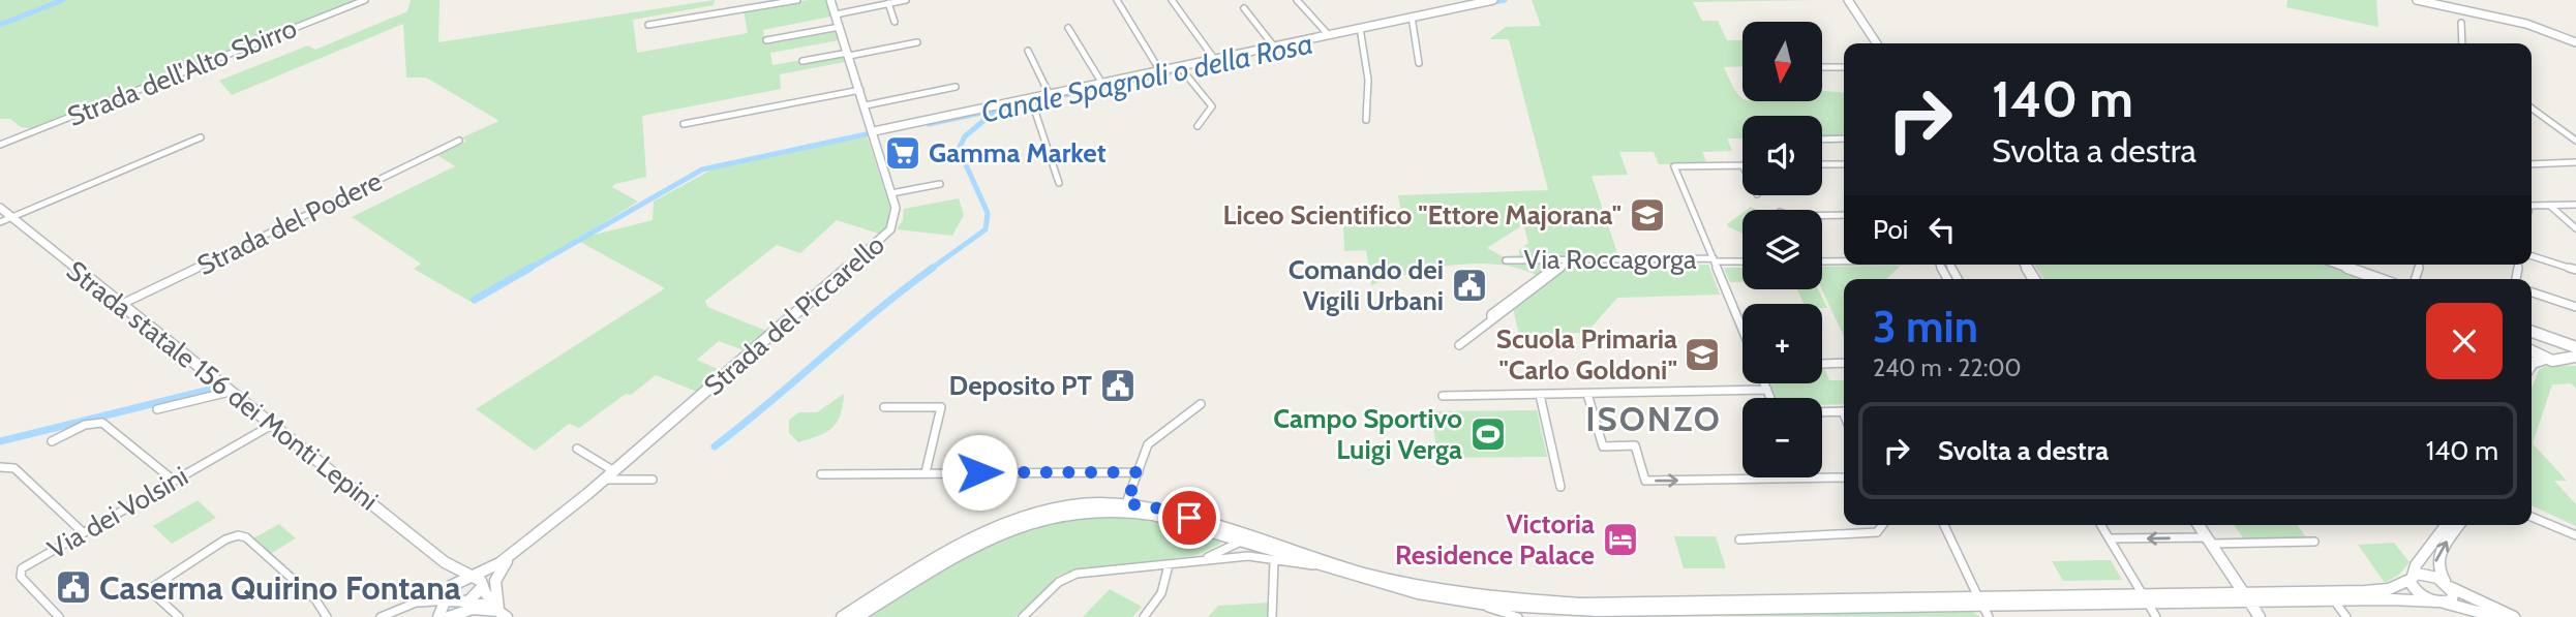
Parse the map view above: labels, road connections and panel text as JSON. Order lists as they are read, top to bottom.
{
  "streets": {
    "street": [
      "Strada dell'Alto Sbirro",
      "Strada del Podere",
      "Via Roccagorga",
      "Strada del Piccarello",
      "Strada statale 156 dei Monti Lepini",
      "Via dei Volsini"
    ]
  },
  "crossings": [
    ["Strada del Podere", "Strada statale 156 dei Monti Lepini"],
    ["Strada del Piccarello", "Strada statale 156 dei Monti Lepini"],
    ["Strada statale 156 dei Monti Lepini", "Via dei Volsini"]
  ],
  "districts": ["ISONZO"],
  "water": ["Canale Spagnoli o della Rosa"],
  "places": {
    "supermarket": ["Gamma Market"],
    "school or university": ["Liceo Scientifico \"Ettore Majorana\"", "Scuola Primaria \"Carlo Goldoni\""],
    "public building": ["Comando dei Vigili Urbani", "Deposito PT", "Caserma Quirino Fontana"],
    "sports": ["Campo Sportivo Luigi Verga"],
    "hotel": ["Victoria Residence Palace"]
  },
  "north": "bottom",
  "page": {
    "map_buttons": ["+", "−"],
    "turn": ["140 m", "Svolta a destra"],
    "then": "Poi",
    "heading": ["3 min", "240 m · 22:00"],
    "list": [
      {
        "name": "Svolta a destra",
        "value": "140 m"
      }
    ]
  }
}
